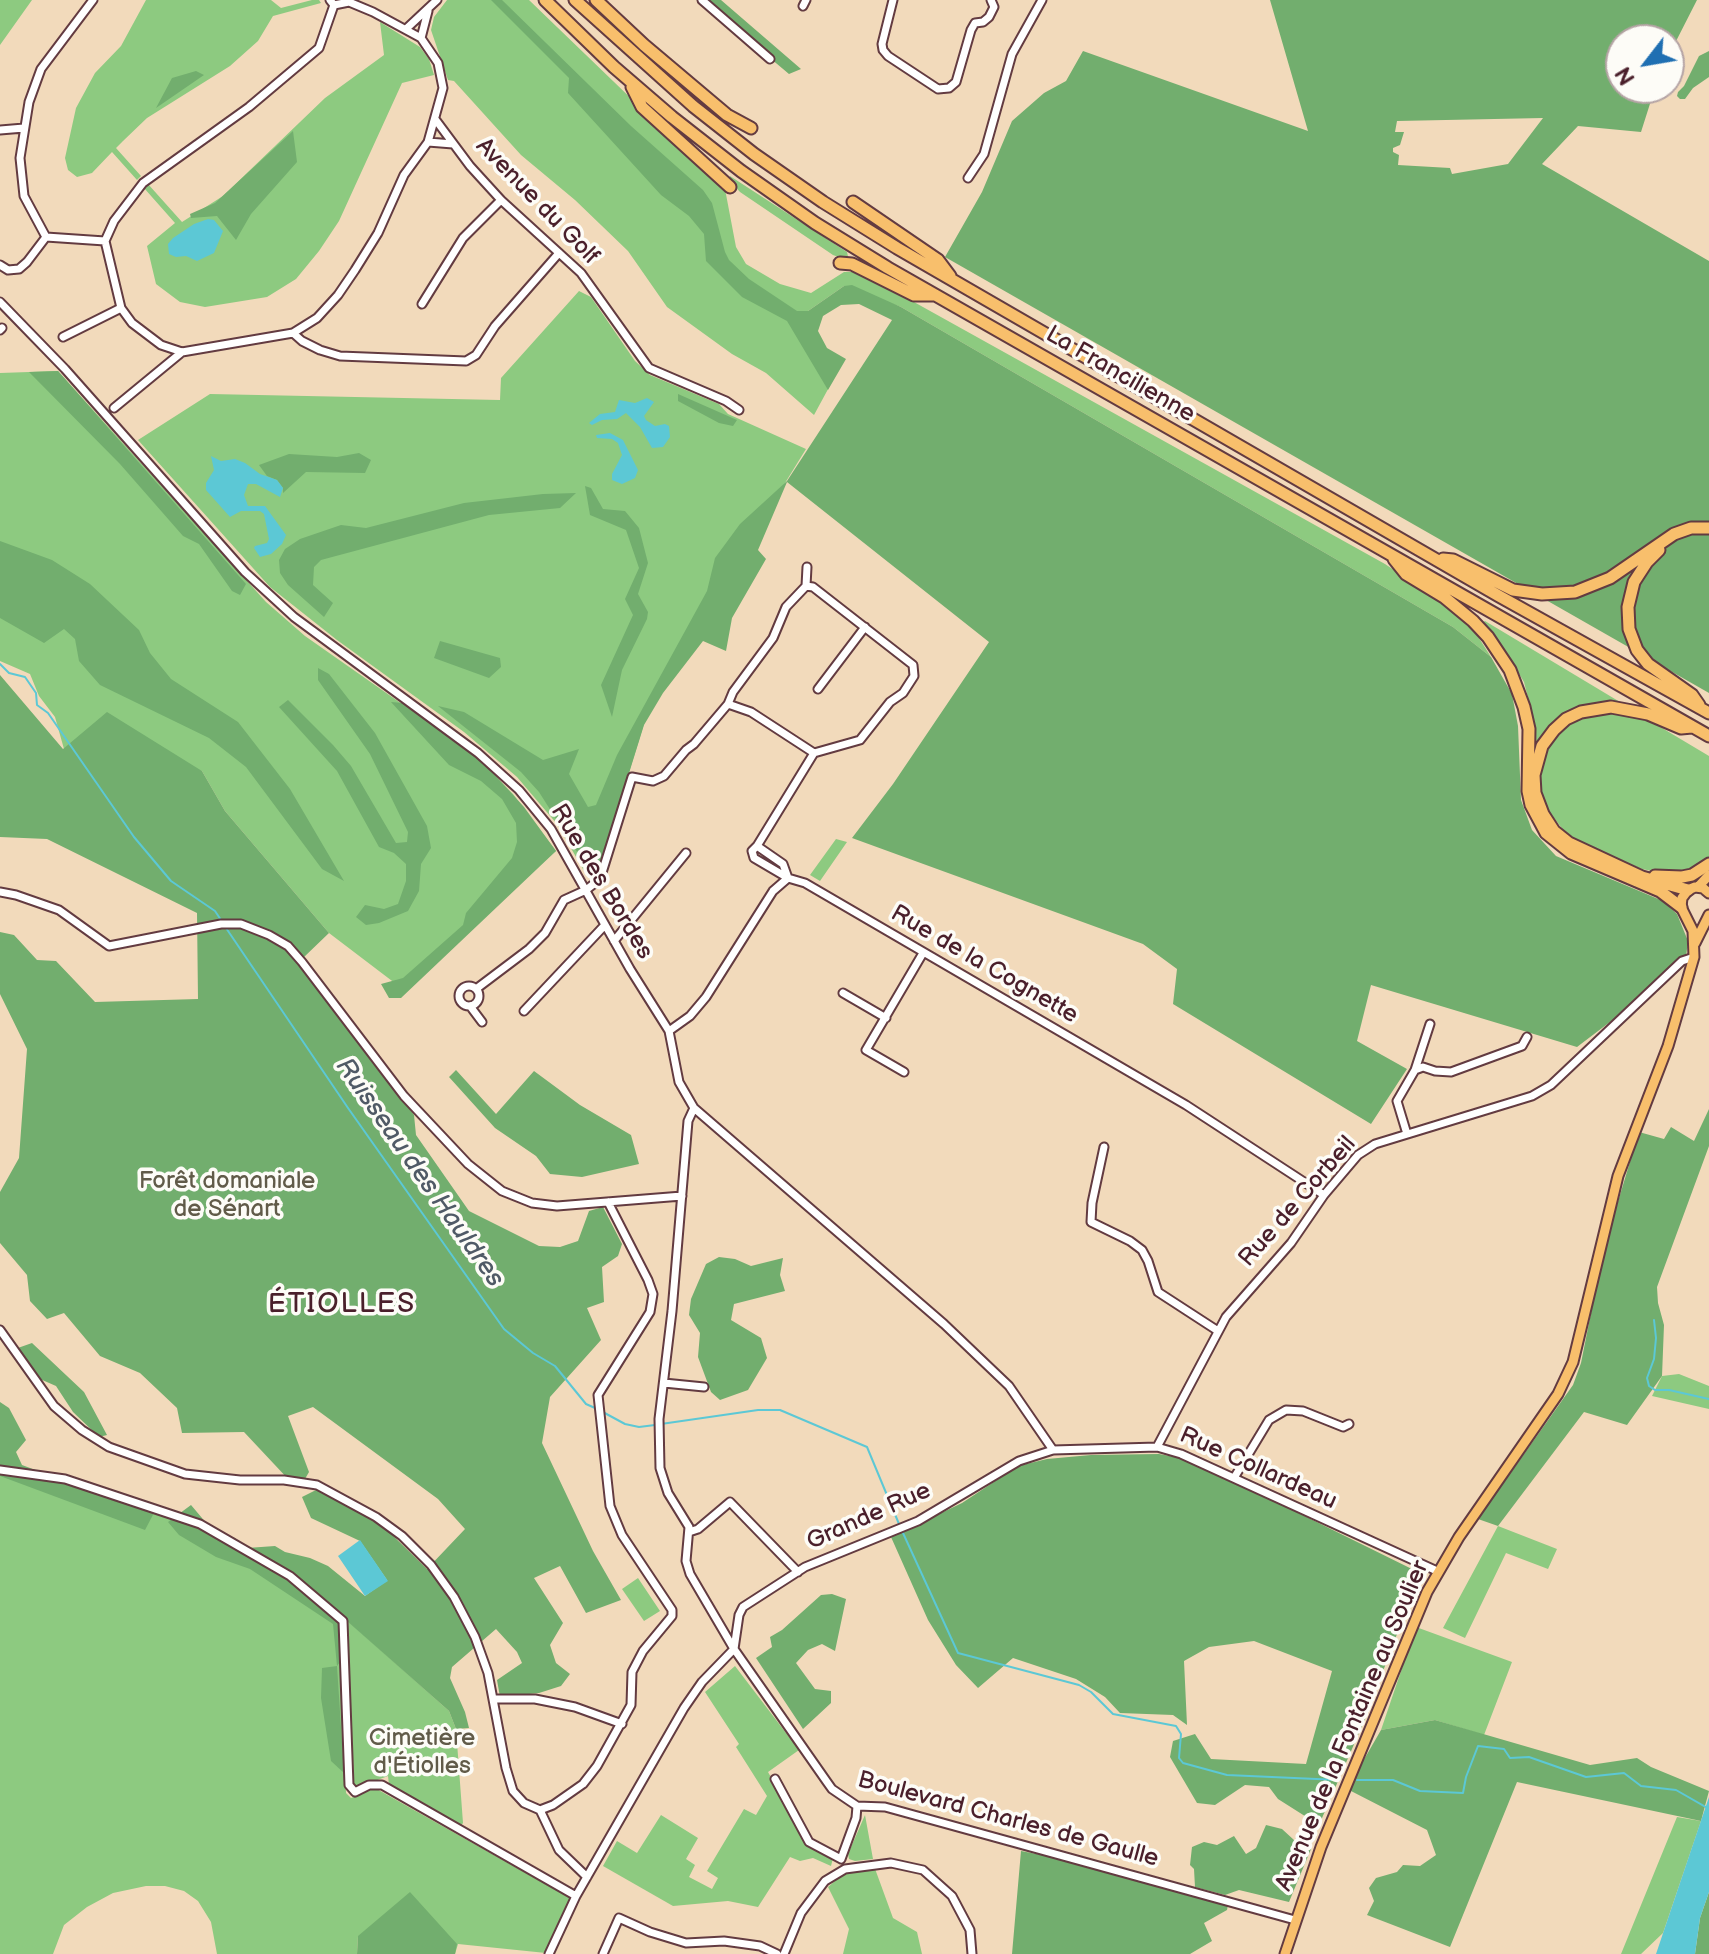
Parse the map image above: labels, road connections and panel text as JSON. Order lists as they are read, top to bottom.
{
  "streets": {
    "highway": ["La Francilienne"],
    "main road": ["Avenue de la Fontaine au Soulier"],
    "street": [
      "Avenue du Golf",
      "Rue des Bordes",
      "Rue de la Cognette",
      "Rue de Corbeil",
      "Rue Collardeau",
      "Grande Rue",
      "Boulevard Charles de Gaulle"
    ]
  },
  "crossings": [
    ["Rue des Bordes", "Rue Collardeau"],
    ["Rue des Bordes", "Grande Rue"],
    ["Rue de la Cognette", "Rue de Corbeil"],
    ["Rue de Corbeil", "Rue Collardeau"],
    ["Rue de Corbeil", "Avenue de la Fontaine au Soulier"],
    ["Rue Collardeau", "Grande Rue"],
    ["Rue Collardeau", "Avenue de la Fontaine au Soulier"],
    ["Grande Rue", "Boulevard Charles de Gaulle"],
    ["Avenue de la Fontaine au Soulier", "Boulevard Charles de Gaulle"]
  ],
  "districts": ["ÉTIOLLES"],
  "water": ["Ruisseau des Hauldres"],
  "parks": ["Forêt domaniale de Sénart", "Cimetière d'Étiolles"],
  "north": "bottom left"
}
